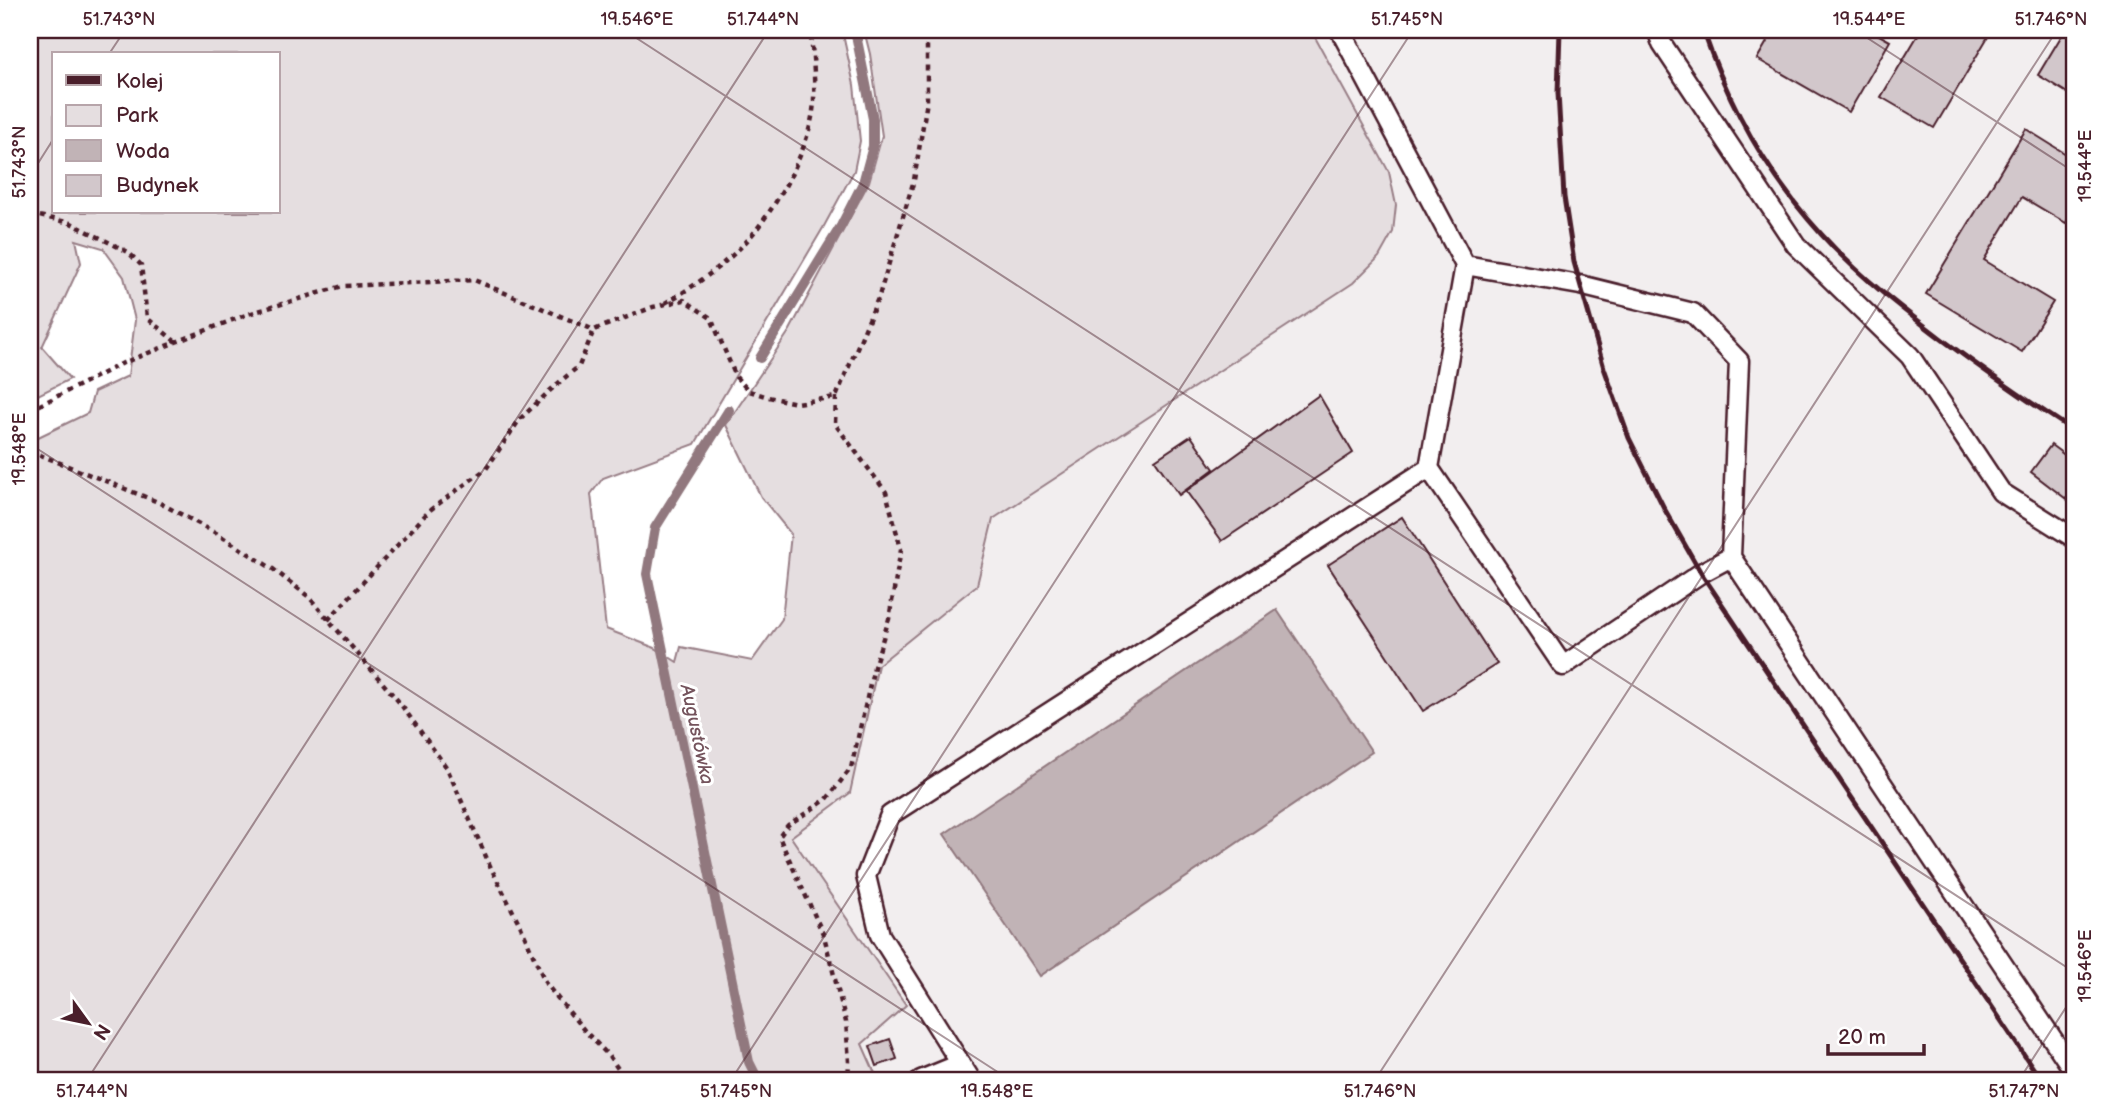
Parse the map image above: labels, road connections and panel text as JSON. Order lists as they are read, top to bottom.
{
  "water": ["Augustówka"],
  "legend": [
    "Kolej",
    "Park",
    "Woda",
    "Budynek"
  ],
  "scale_bar": "20 m",
  "north": "bottom right",
  "coordinates": [
    "51.743°N",
    "19.546°E",
    "51.744°N",
    "51.745°N",
    "19.544°E",
    "51.746°N",
    "19.548°E",
    "51.747°N"
  ]
}
